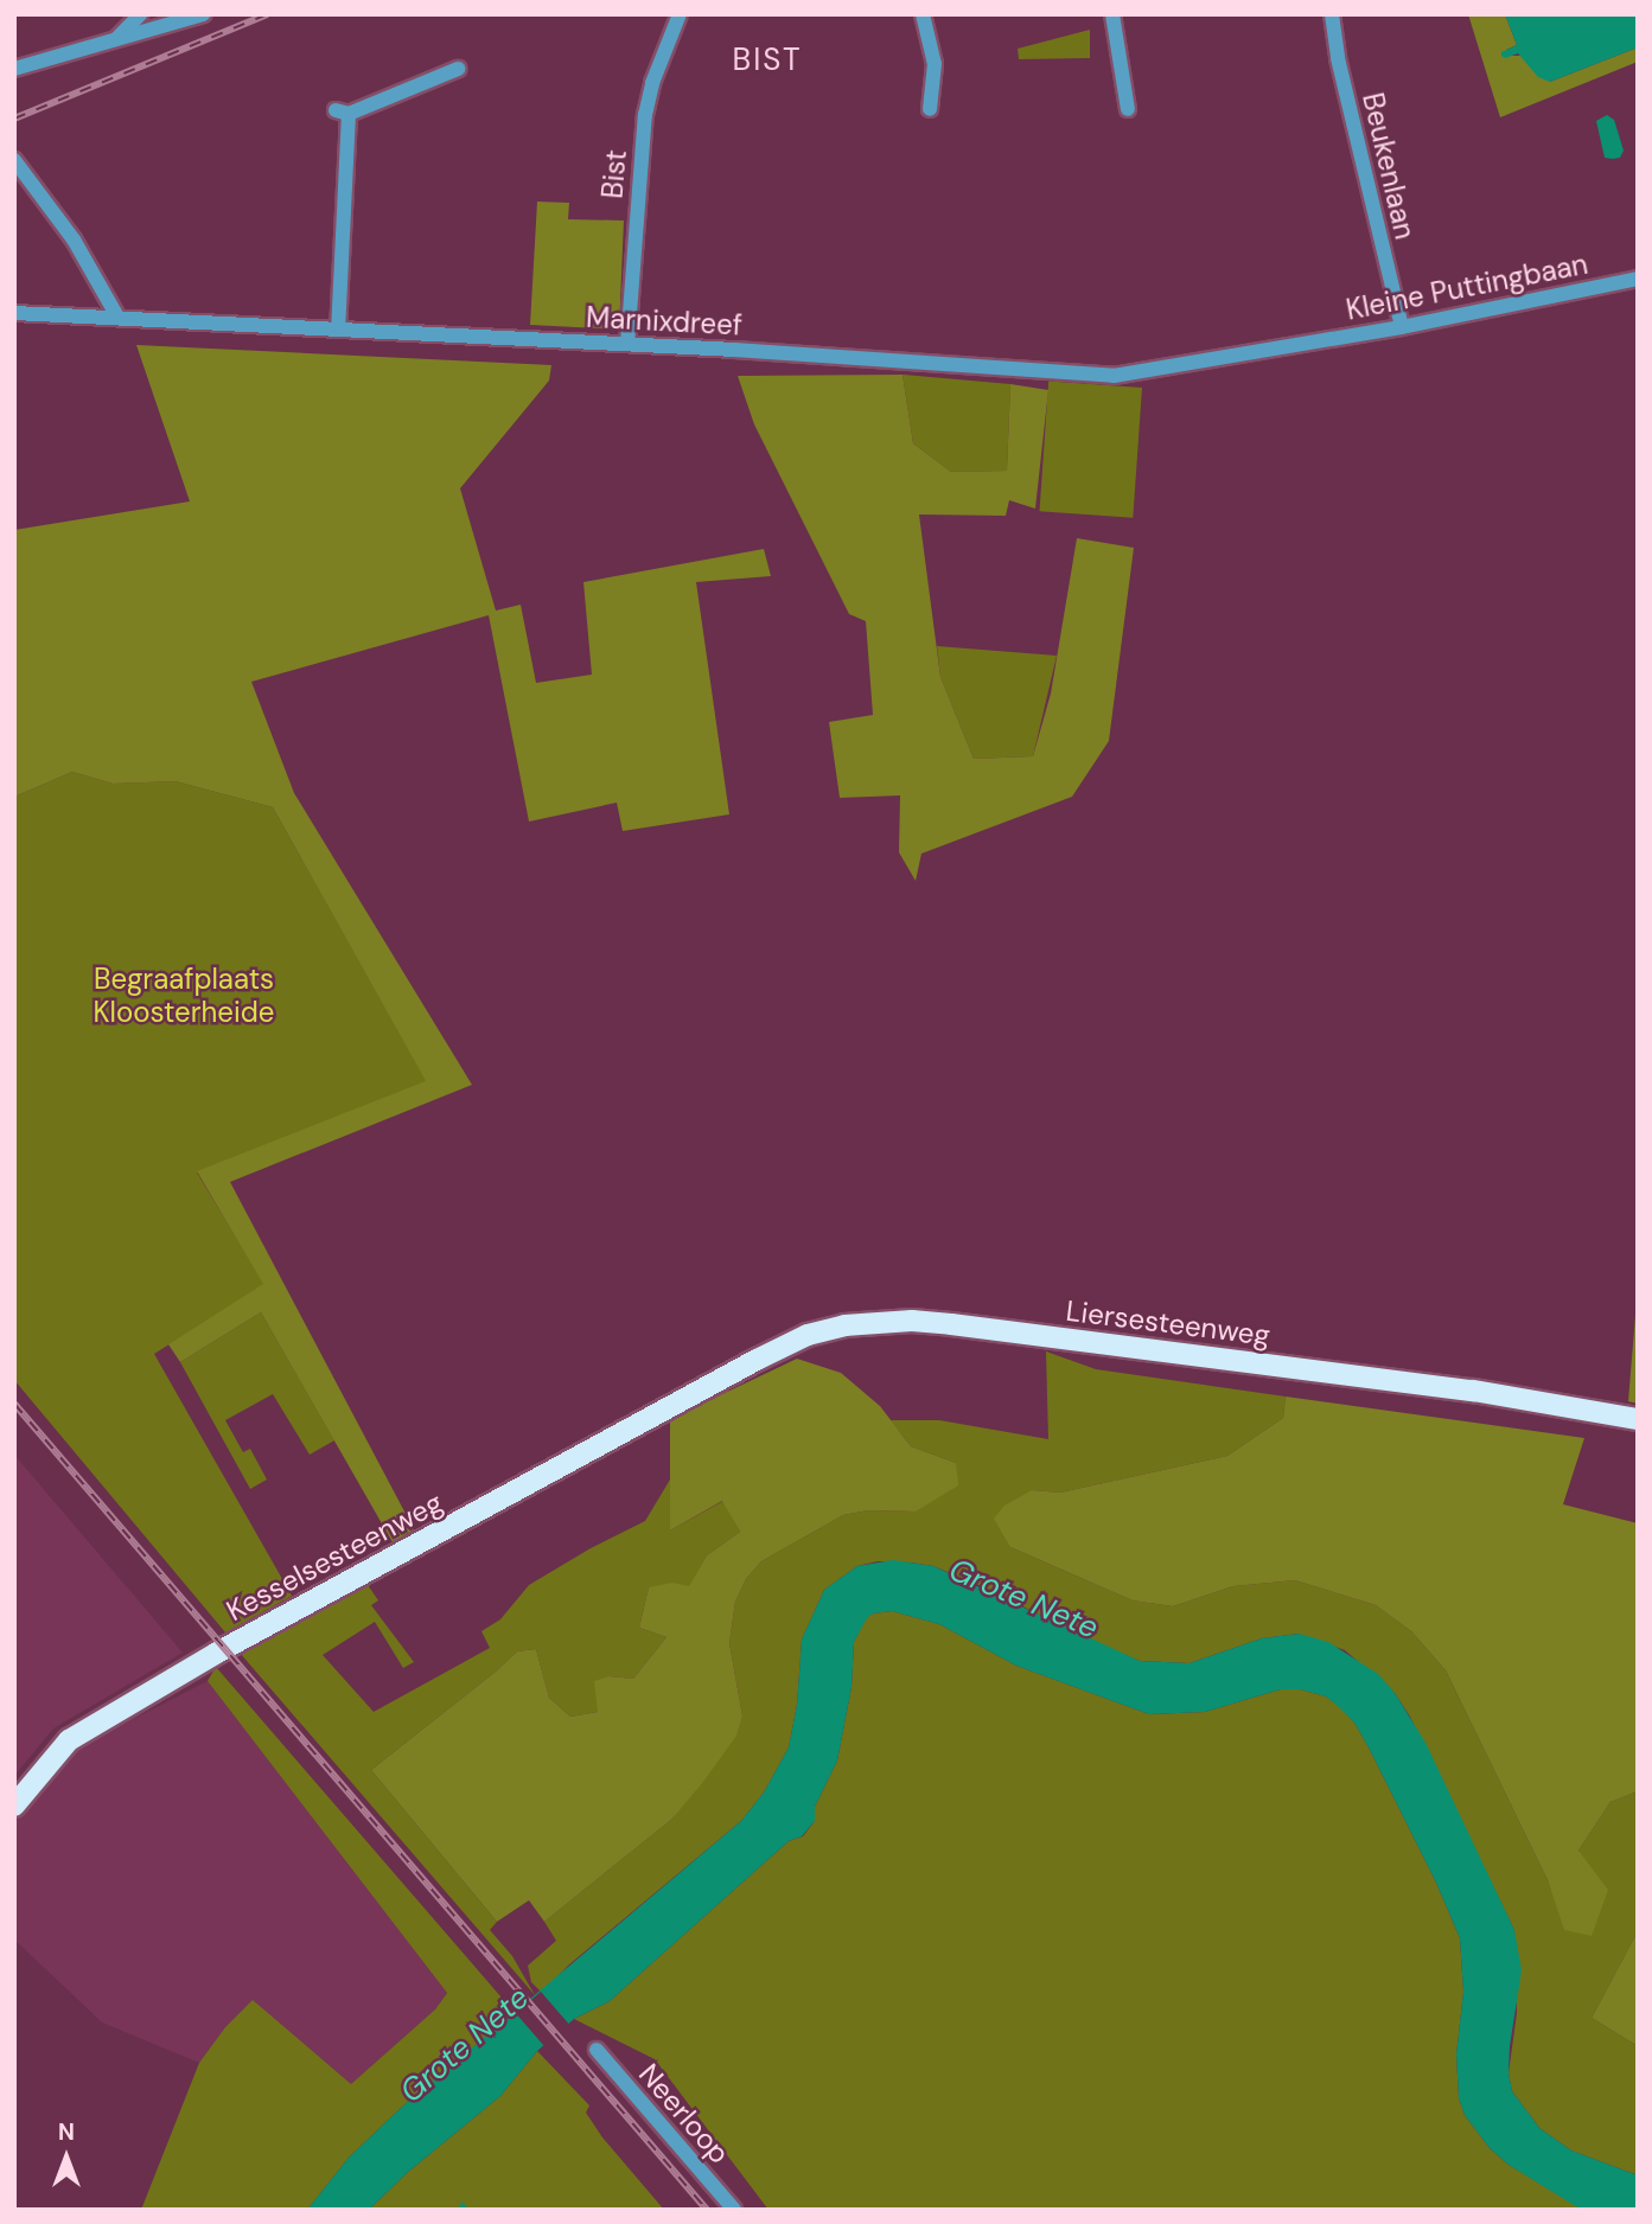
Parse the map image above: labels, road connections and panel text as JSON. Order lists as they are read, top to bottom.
{
  "streets": {
    "main road": ["Liersesteenweg", "Kesselsesteenweg"],
    "street": [
      "Beukenlaan",
      "Bist",
      "Kleine Puttingbaan",
      "Marnixdreef",
      "Neerloop"
    ]
  },
  "crossings": [
    ["Beukenlaan", "Kleine Puttingbaan"],
    ["Bist", "Marnixdreef"],
    ["Kleine Puttingbaan", "Marnixdreef"],
    ["Liersesteenweg", "Kesselsesteenweg"]
  ],
  "districts": ["BIST"],
  "water": ["Grote Nete"],
  "parks": ["Begraafplaats Kloosterheide"],
  "north": "top"
}
